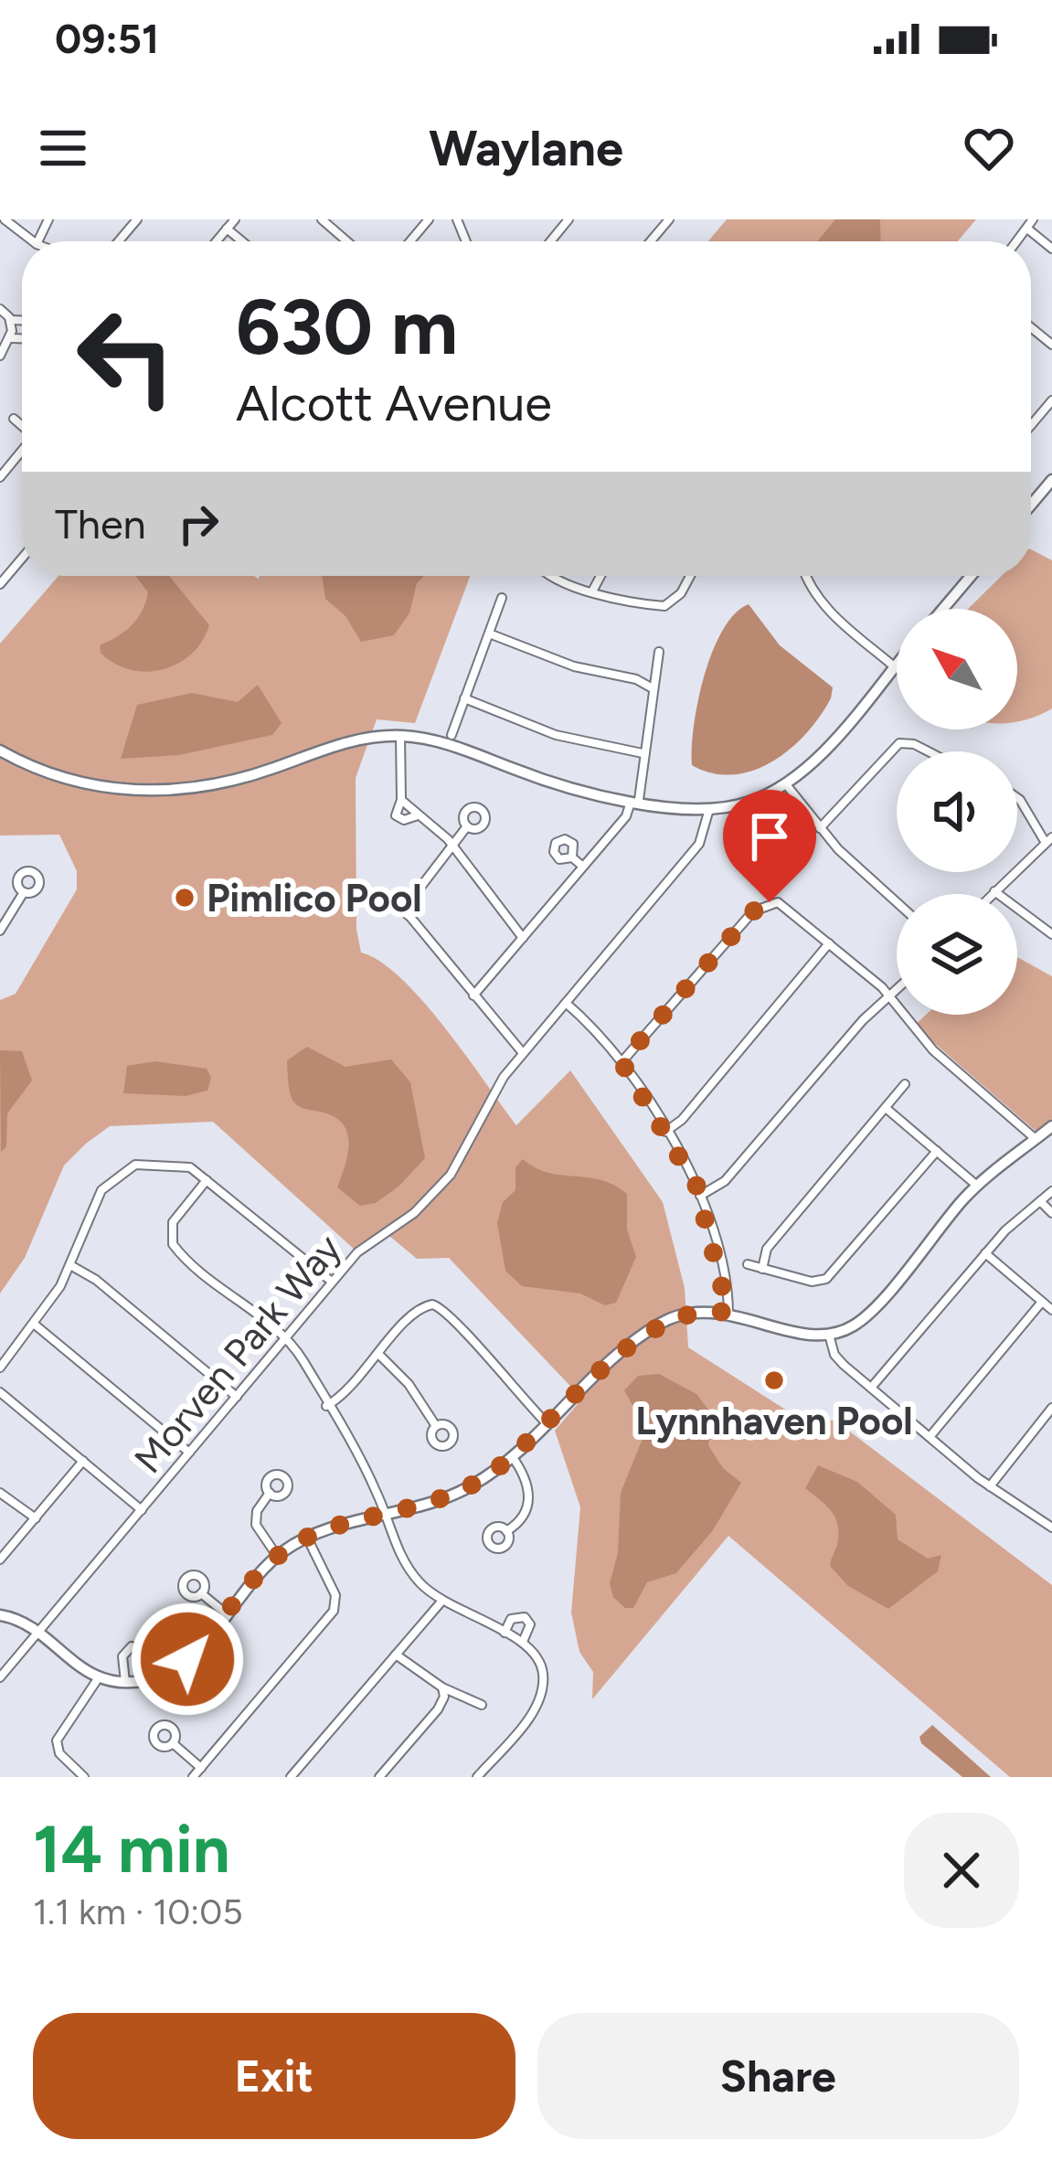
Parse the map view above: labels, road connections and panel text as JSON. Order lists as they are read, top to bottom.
{
  "streets": {
    "street": ["Morven Park Way"]
  },
  "places": ["Pimlico Pool", "Lynnhaven Pool"],
  "north": "top left",
  "page": {
    "status": "09:51",
    "header": "Waylane",
    "turn": ["630 m", "Alcott Avenue"],
    "then": "Then",
    "heading": ["14 min", "1.1 km · 10:05"],
    "buttons": ["Exit", "Share"]
  }
}
